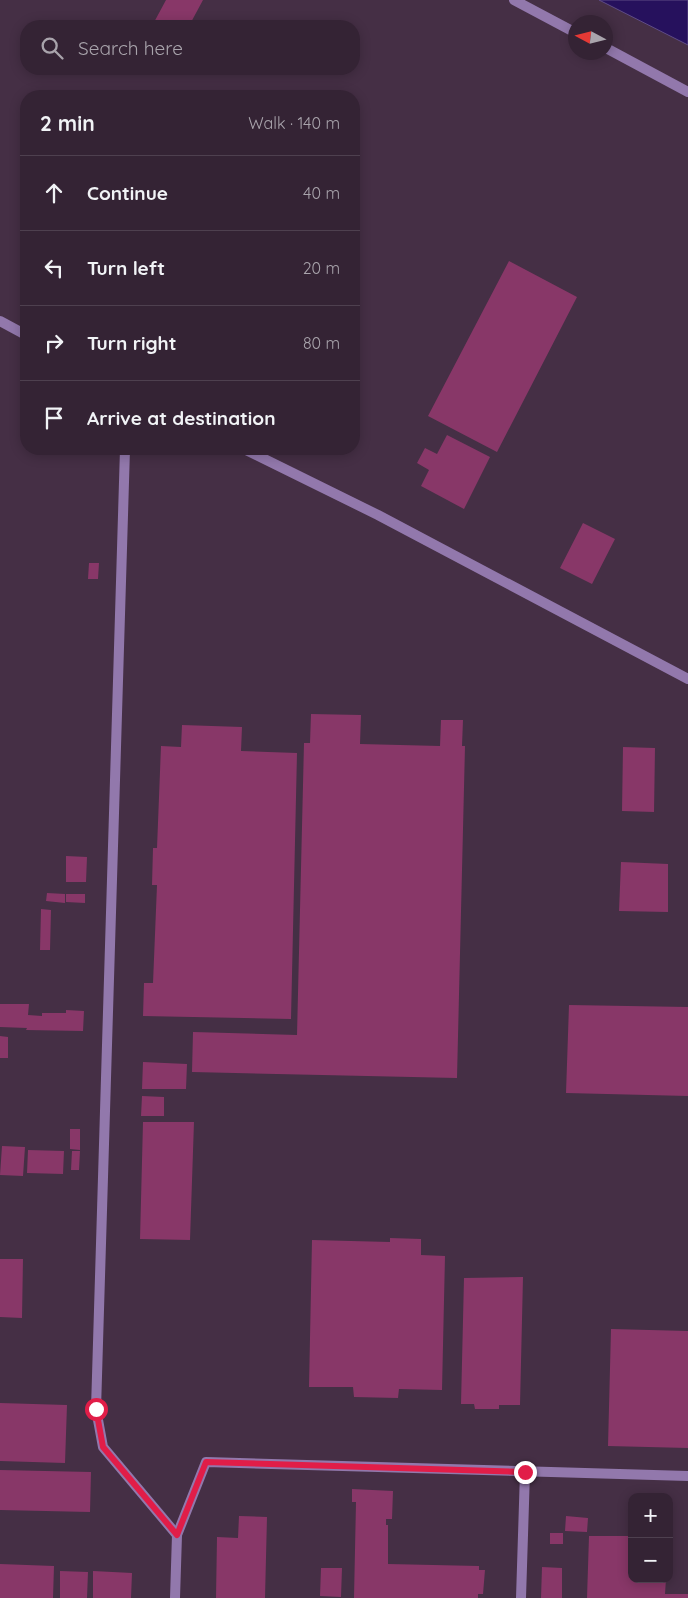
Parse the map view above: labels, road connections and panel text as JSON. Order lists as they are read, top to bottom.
{
  "north": "left",
  "page": {
    "search": "Search here",
    "heading": ["2 min", "Walk · 140 m"],
    "list": [
      ["Continue", "40 m"],
      ["Turn left", "20 m"],
      ["Turn right", "80 m"],
      "Arrive at destination"
    ],
    "map_buttons": ["+", "−"]
  }
}
